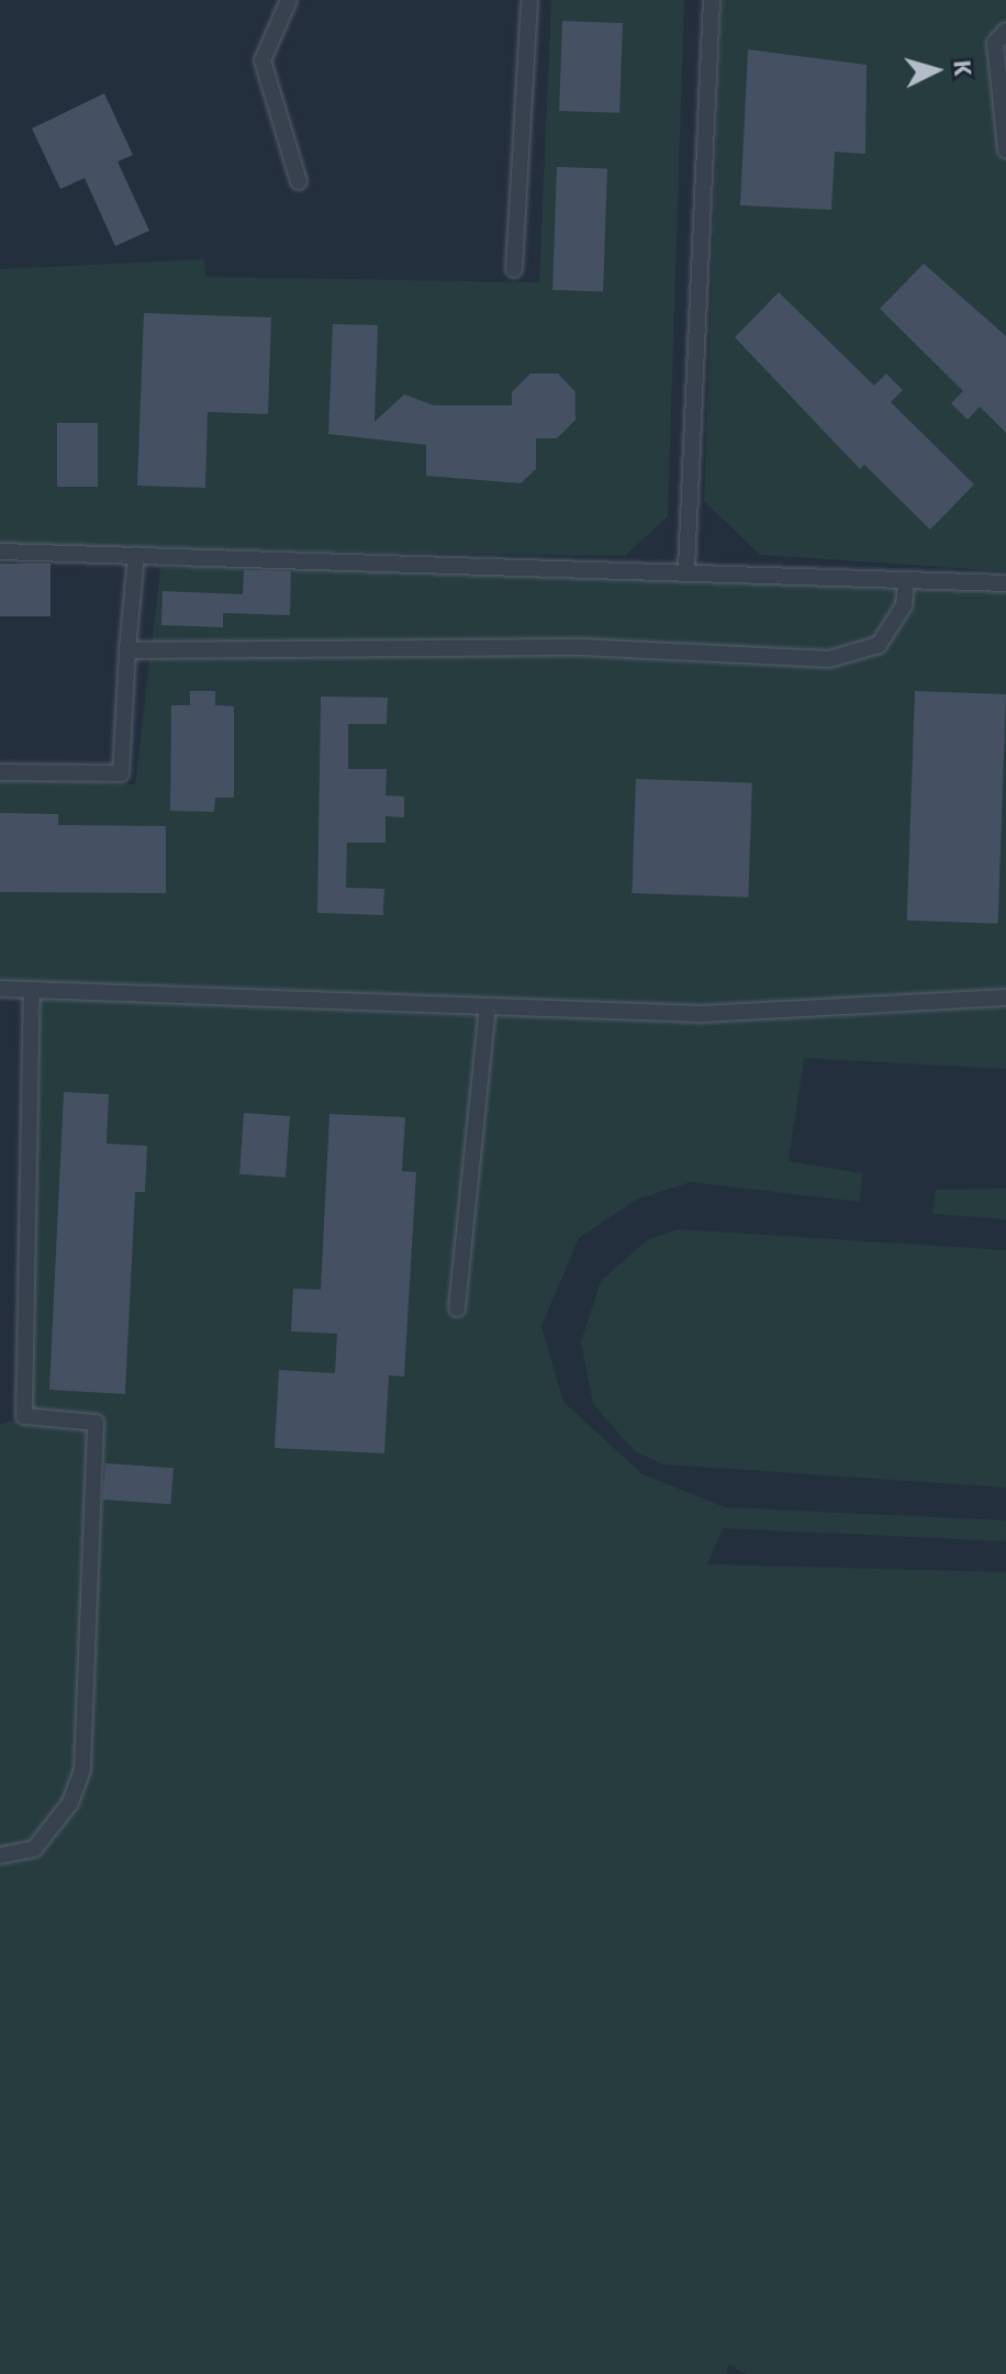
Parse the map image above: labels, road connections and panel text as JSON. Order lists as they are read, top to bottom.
{
  "north": "right"
}
